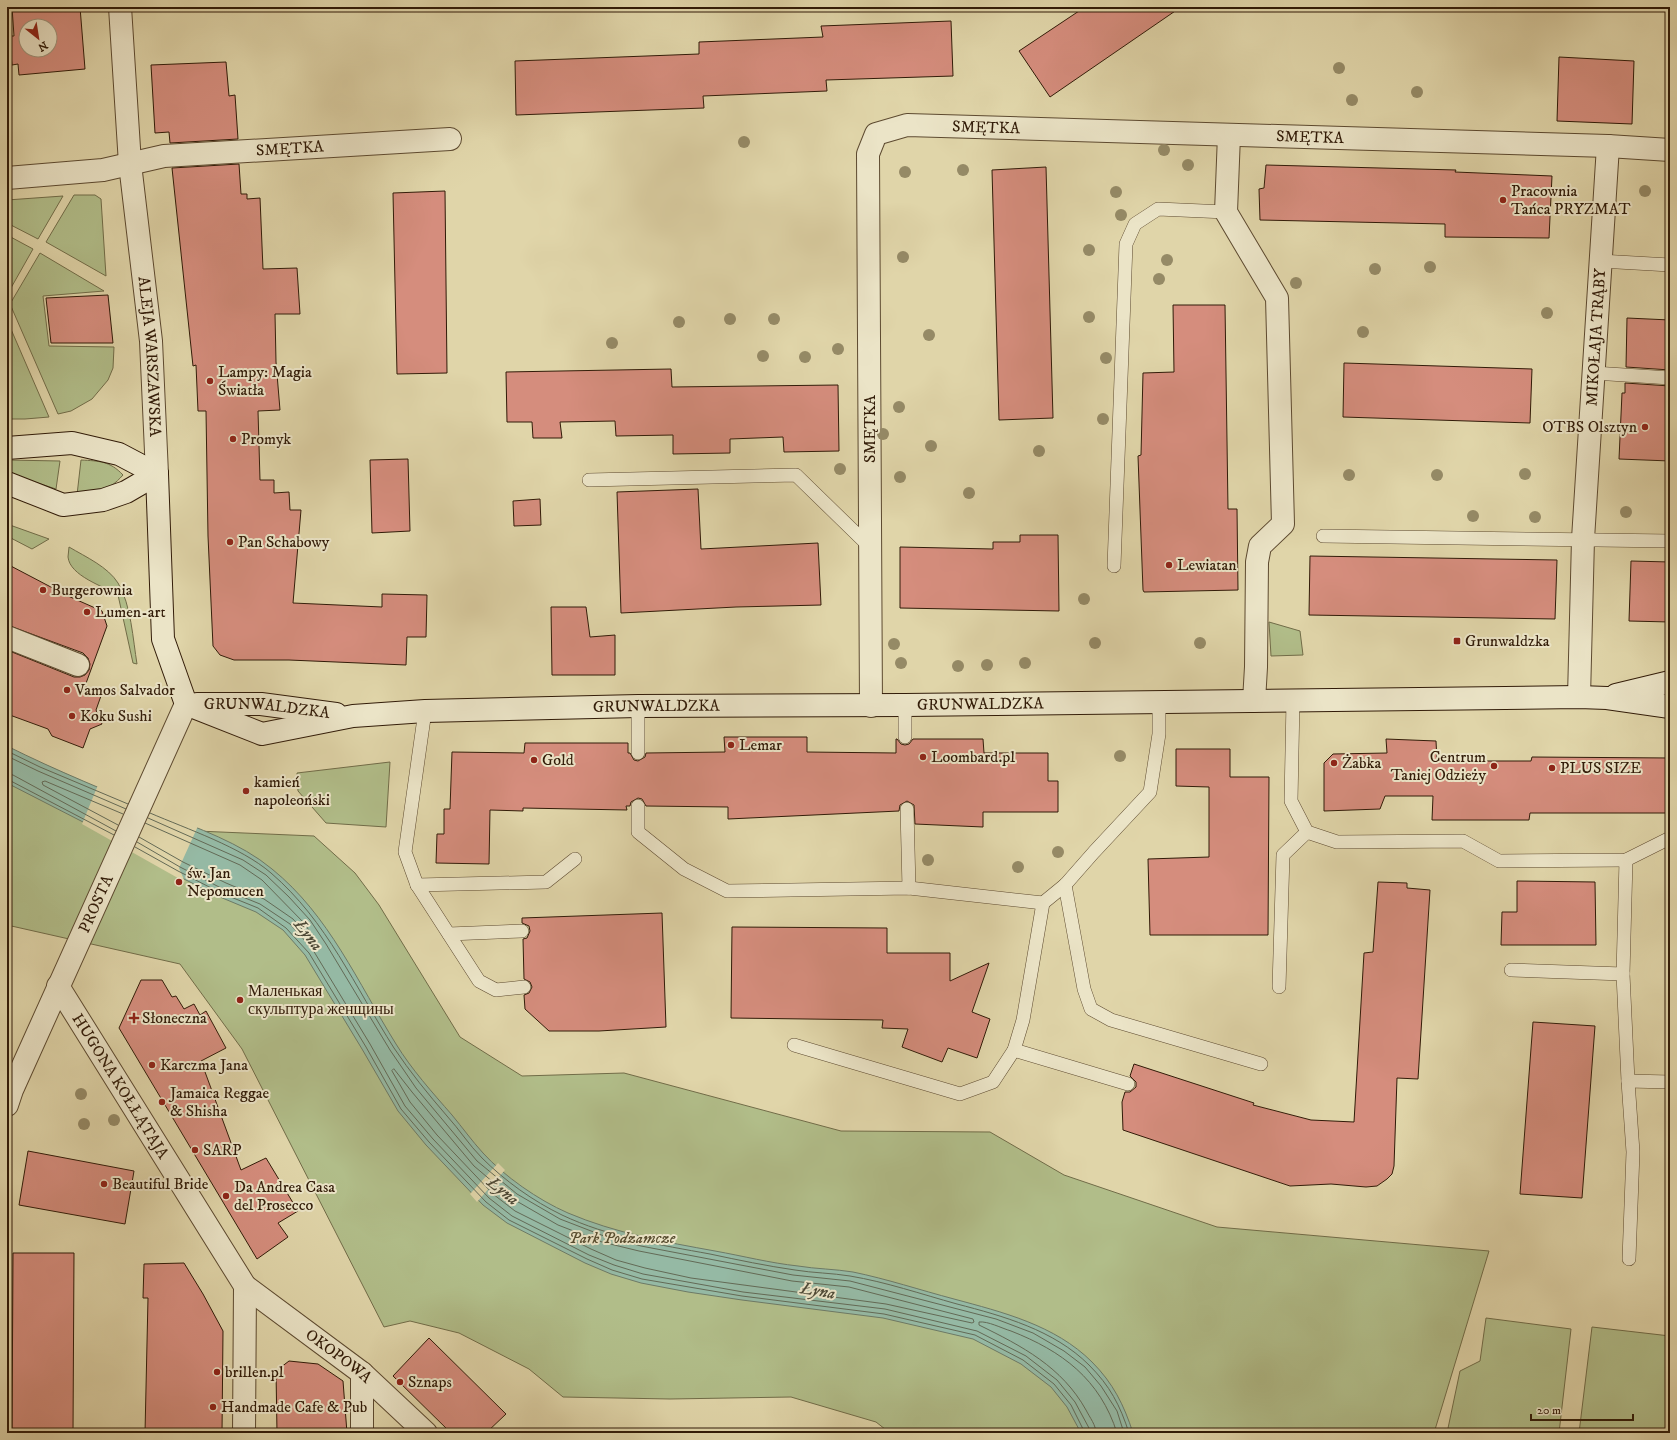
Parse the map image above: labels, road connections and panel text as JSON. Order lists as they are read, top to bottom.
{
  "streets": {
    "street": [
      "SMĘTKA",
      "MIKOŁAJA TRĄBY",
      "ALEJA WARSZAWSKA",
      "GRUNWALDZKA",
      "PROSTA",
      "HUGONA KOŁŁĄTAJA",
      "OKOPOWA"
    ]
  },
  "crossings": [
    ["SMĘTKA", "MIKOŁAJA TRĄBY"],
    ["SMĘTKA", "ALEJA WARSZAWSKA"],
    ["SMĘTKA", "GRUNWALDZKA"],
    ["MIKOŁAJA TRĄBY", "GRUNWALDZKA"],
    ["ALEJA WARSZAWSKA", "GRUNWALDZKA"],
    ["ALEJA WARSZAWSKA", "PROSTA"],
    ["GRUNWALDZKA", "PROSTA"],
    ["PROSTA", "HUGONA KOŁŁĄTAJA"],
    ["HUGONA KOŁŁĄTAJA", "OKOPOWA"]
  ],
  "water": ["Łyna"],
  "parks": ["Park Podzamcze"],
  "places": {
    "other": [
      "Pracownia Tańca PRYZMAT",
      "Lampy: Magia Światła",
      "OTBS Olsztyn",
      "Promyk",
      "Pan Schabowy",
      "Lewiatan",
      "Burgerownia",
      "Lumen-art",
      "Vamos Salvador",
      "Koku Sushi",
      "Lemar",
      "Loombard.pl",
      "Gold",
      "Żabka",
      "Centrum Taniej Odzieży",
      "PLUS SIZE",
      "kamień napoleoński",
      "św. Jan Nepomucen",
      "Маленькая скульптура женщины",
      "Karczma Jana",
      "Jamaica Reggae & Shisha",
      "SARP",
      "Beautiful Bride",
      "Da Andrea Casa del Prosecco",
      "brillen.pl",
      "Sznaps",
      "Handmade Cafe & Pub"
    ],
    "transit": ["Grunwaldzka"],
    "health": ["Słoneczna"]
  },
  "scale_bar": "20 m",
  "north": "bottom right"
}
